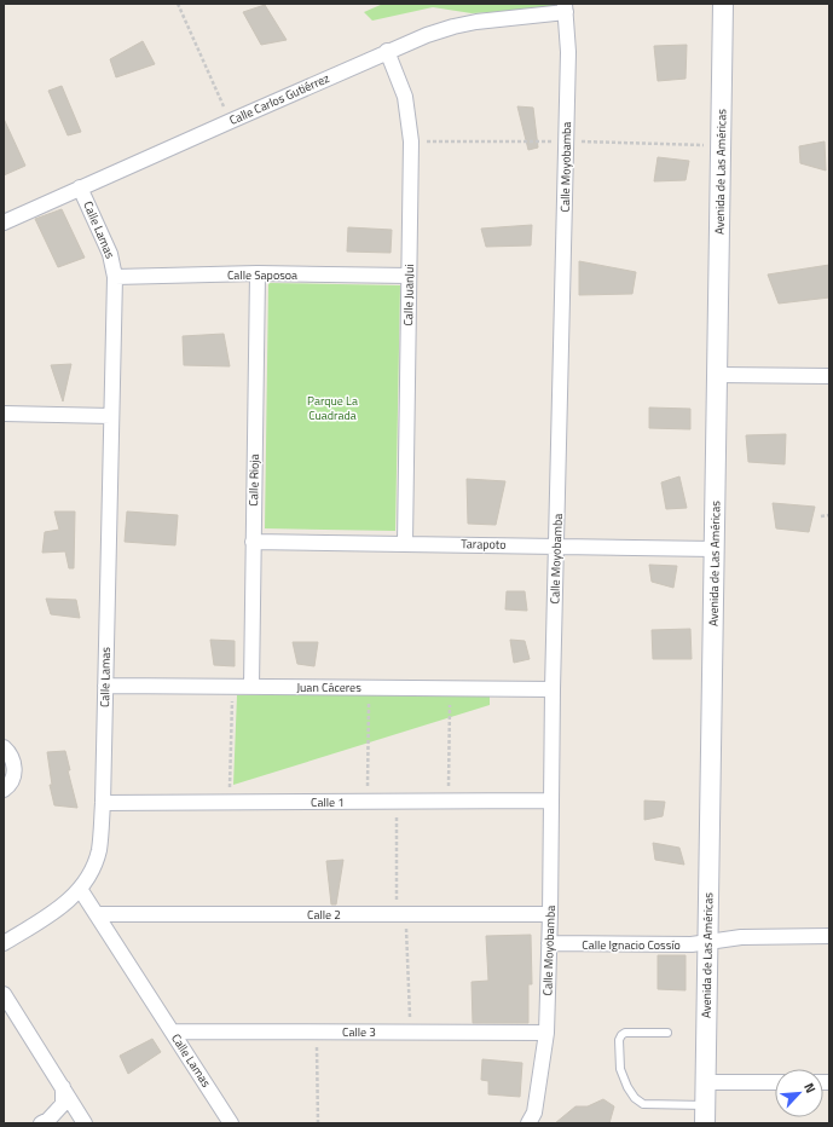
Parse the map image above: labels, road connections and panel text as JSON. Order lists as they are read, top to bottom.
{
  "streets": {
    "street": [
      "Calle Carlos Gutiérrez",
      "Calle Moyobamba",
      "Avenida de Las Américas",
      "Calle Lamas",
      "Calle Saposoa",
      "Calle JuanJui",
      "Calle Rioja",
      "Tarapoto",
      "Juan Cáceres",
      "Calle 1",
      "Calle 2",
      "Calle Ignacio Cossío",
      "Calle 3"
    ]
  },
  "crossings": [
    ["Calle Carlos Gutiérrez", "Calle Moyobamba"],
    ["Calle Carlos Gutiérrez", "Calle Lamas"],
    ["Calle Carlos Gutiérrez", "Calle JuanJui"],
    ["Calle Moyobamba", "Tarapoto"],
    ["Calle Moyobamba", "Juan Cáceres"],
    ["Calle Moyobamba", "Calle 1"],
    ["Calle Moyobamba", "Calle 2"],
    ["Calle Moyobamba", "Calle Ignacio Cossío"],
    ["Calle Moyobamba", "Calle 3"],
    ["Avenida de Las Américas", "Tarapoto"],
    ["Avenida de Las Américas", "Calle Ignacio Cossío"],
    ["Calle Lamas", "Calle Saposoa"],
    ["Calle Lamas", "Juan Cáceres"],
    ["Calle Lamas", "Calle 1"],
    ["Calle Lamas", "Calle 2"],
    ["Calle Lamas", "Calle 3"],
    ["Calle Saposoa", "Calle JuanJui"],
    ["Calle Saposoa", "Calle Rioja"],
    ["Calle JuanJui", "Tarapoto"],
    ["Calle Rioja", "Tarapoto"],
    ["Calle Rioja", "Juan Cáceres"]
  ],
  "parks": ["Parque La Cuadrada"],
  "north": "top right"
}
